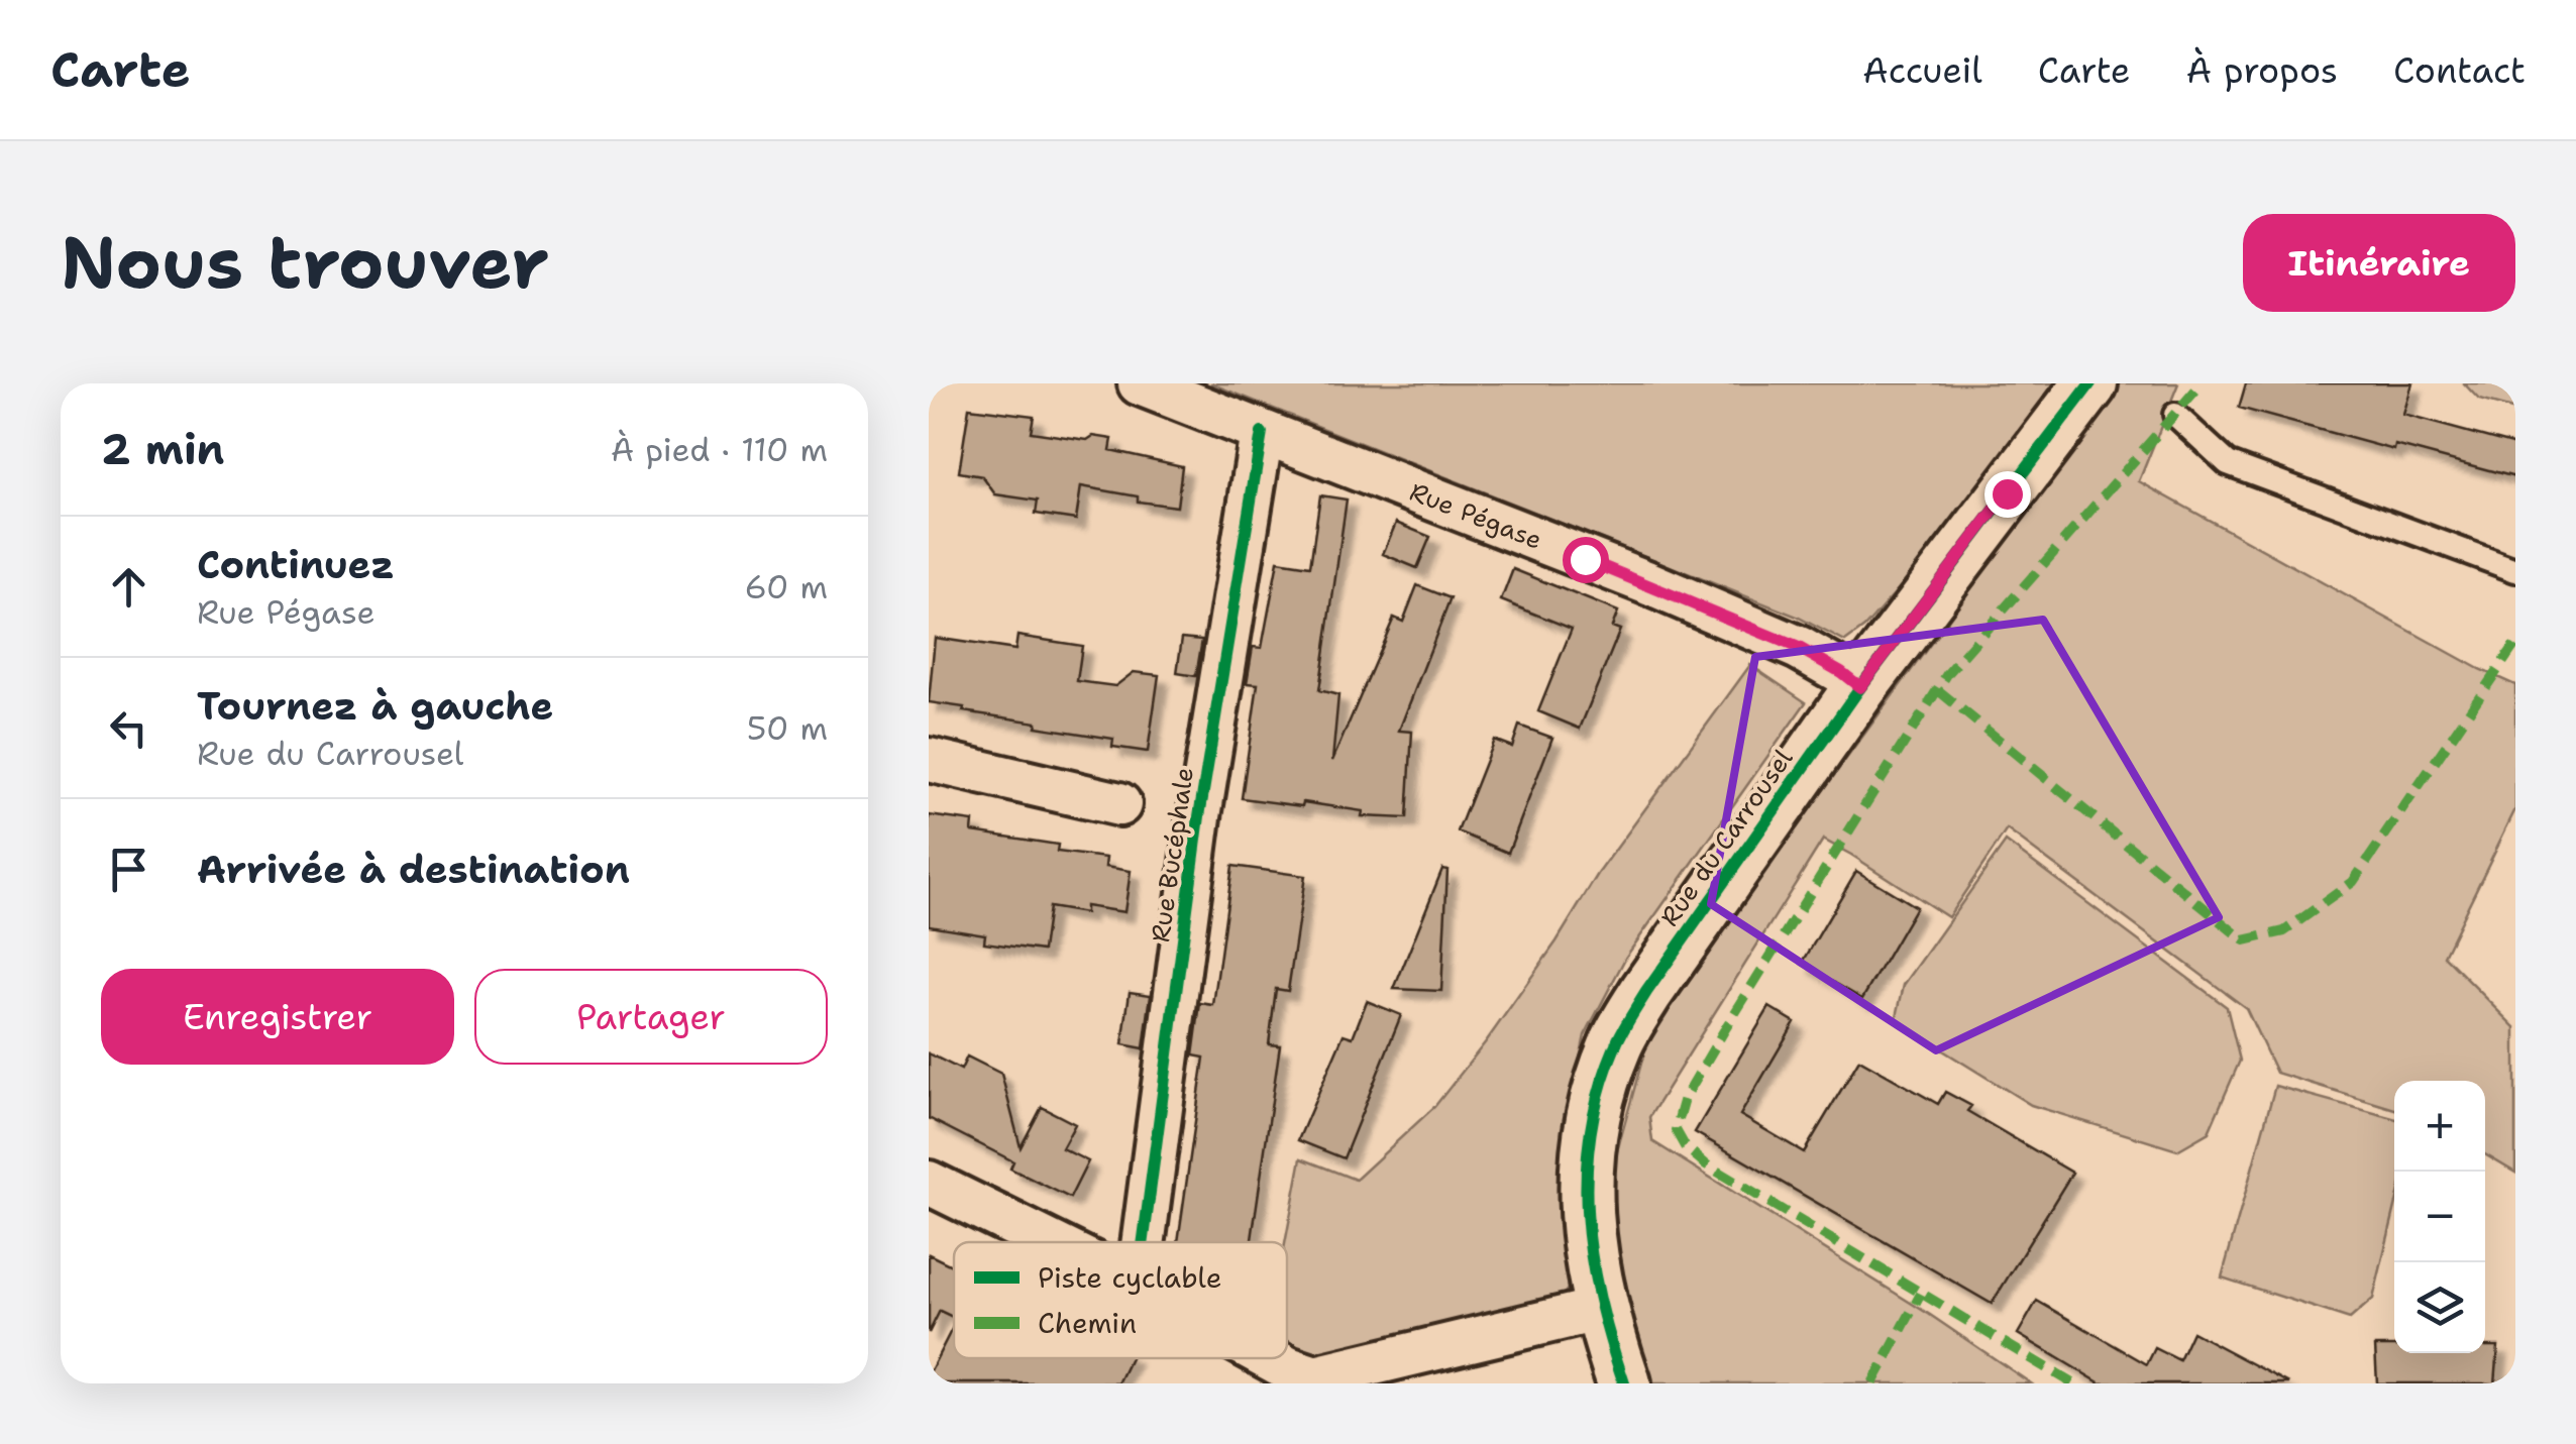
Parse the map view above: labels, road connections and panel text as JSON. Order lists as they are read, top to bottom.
{
  "streets": {
    "street": ["Rue Pégase", "Rue du Carrousel", "Rue Bucéphale"]
  },
  "crossings": [
    ["Rue Pégase", "Rue du Carrousel"],
    ["Rue Pégase", "Rue Bucéphale"]
  ],
  "legend": ["Piste cyclable", "Chemin"],
  "page": {
    "header": "Carte",
    "nav": [
      "Accueil",
      "Carte",
      "À propos",
      "Contact"
    ],
    "buttons": [
      "Itinéraire",
      ["Enregistrer", "Partager"]
    ],
    "title": "Nous trouver",
    "heading": ["2 min", "À pied · 110 m"],
    "list": [
      ["Continuez", "Rue Pégase", "60 m"],
      ["Tournez à gauche", "Rue du Carrousel", "50 m"],
      "Arrivée à destination"
    ],
    "map_buttons": ["+", "−"]
  }
}
